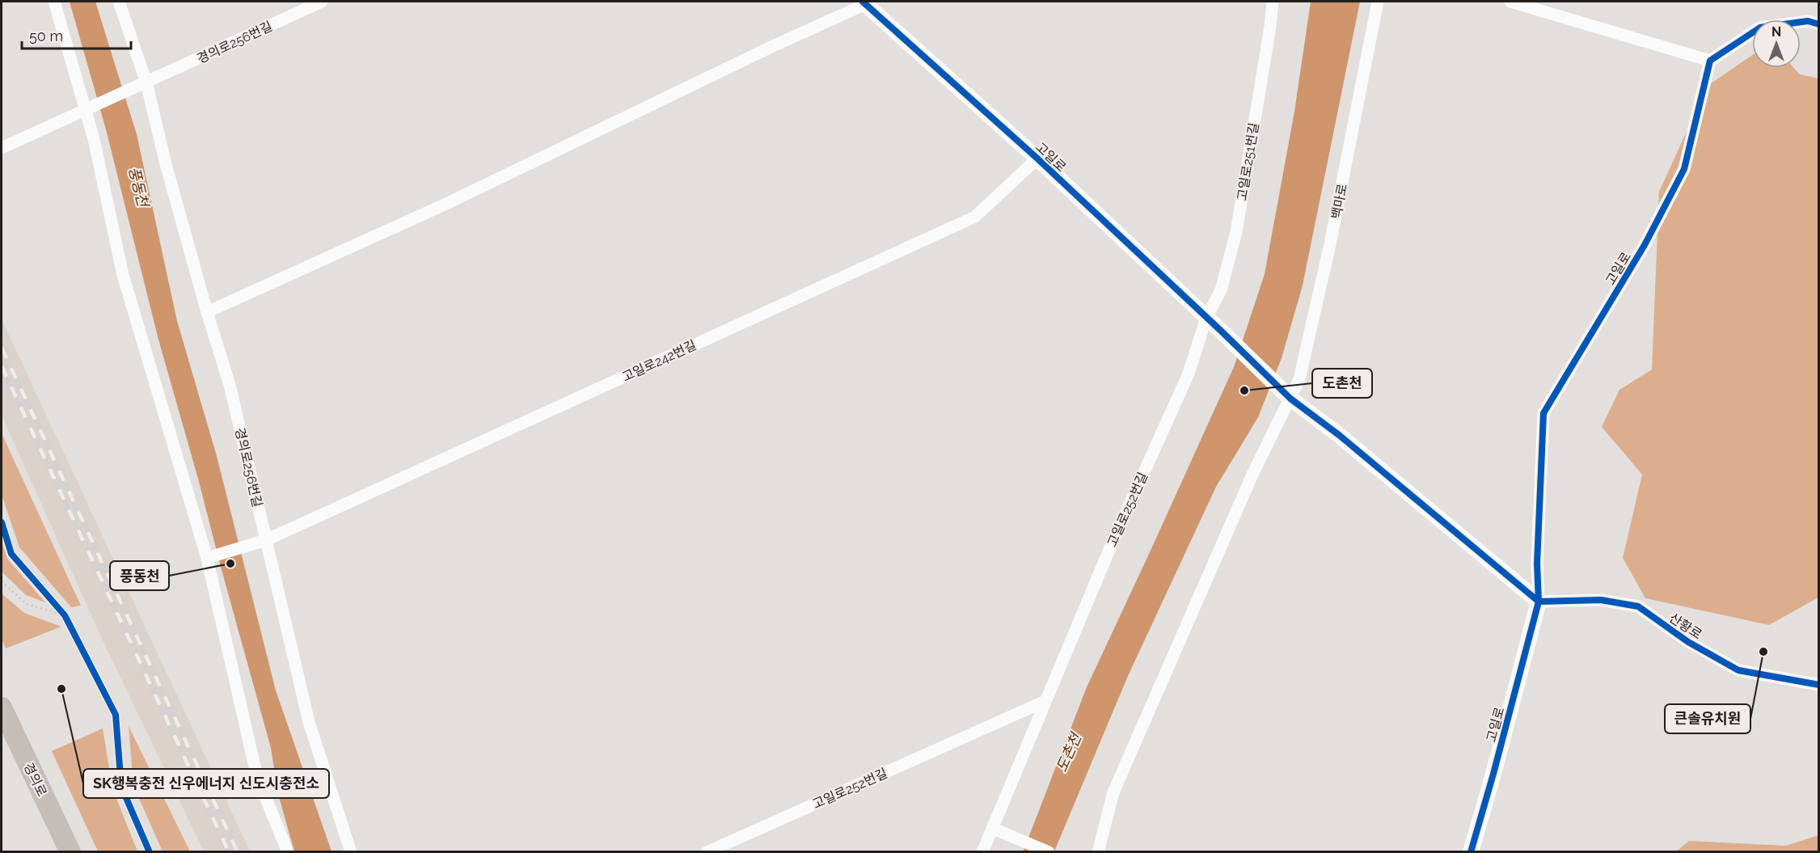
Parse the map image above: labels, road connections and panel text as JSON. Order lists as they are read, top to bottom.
{
  "streets": {
    "main road": ["경의로"],
    "street": [
      "경의로256번길",
      "고일로",
      "고일로251번길",
      "백마로",
      "고일로242번길",
      "고일로252번길",
      "산황로"
    ]
  },
  "crossings": [
    ["경의로256번길", "고일로242번길"],
    ["고일로", "고일로251번길"],
    ["고일로", "백마로"],
    ["고일로", "고일로242번길"],
    ["고일로", "고일로252번길"],
    ["고일로", "산황로"],
    ["고일로251번길", "고일로252번길"]
  ],
  "water": ["풍동천", "도촌천"],
  "places": [
    "도촌천",
    "풍동천",
    "큰솔유치원",
    "SK행복충전 신우에너지 신도시충전소"
  ],
  "scale_bar": "50 m",
  "north": "top"
}
